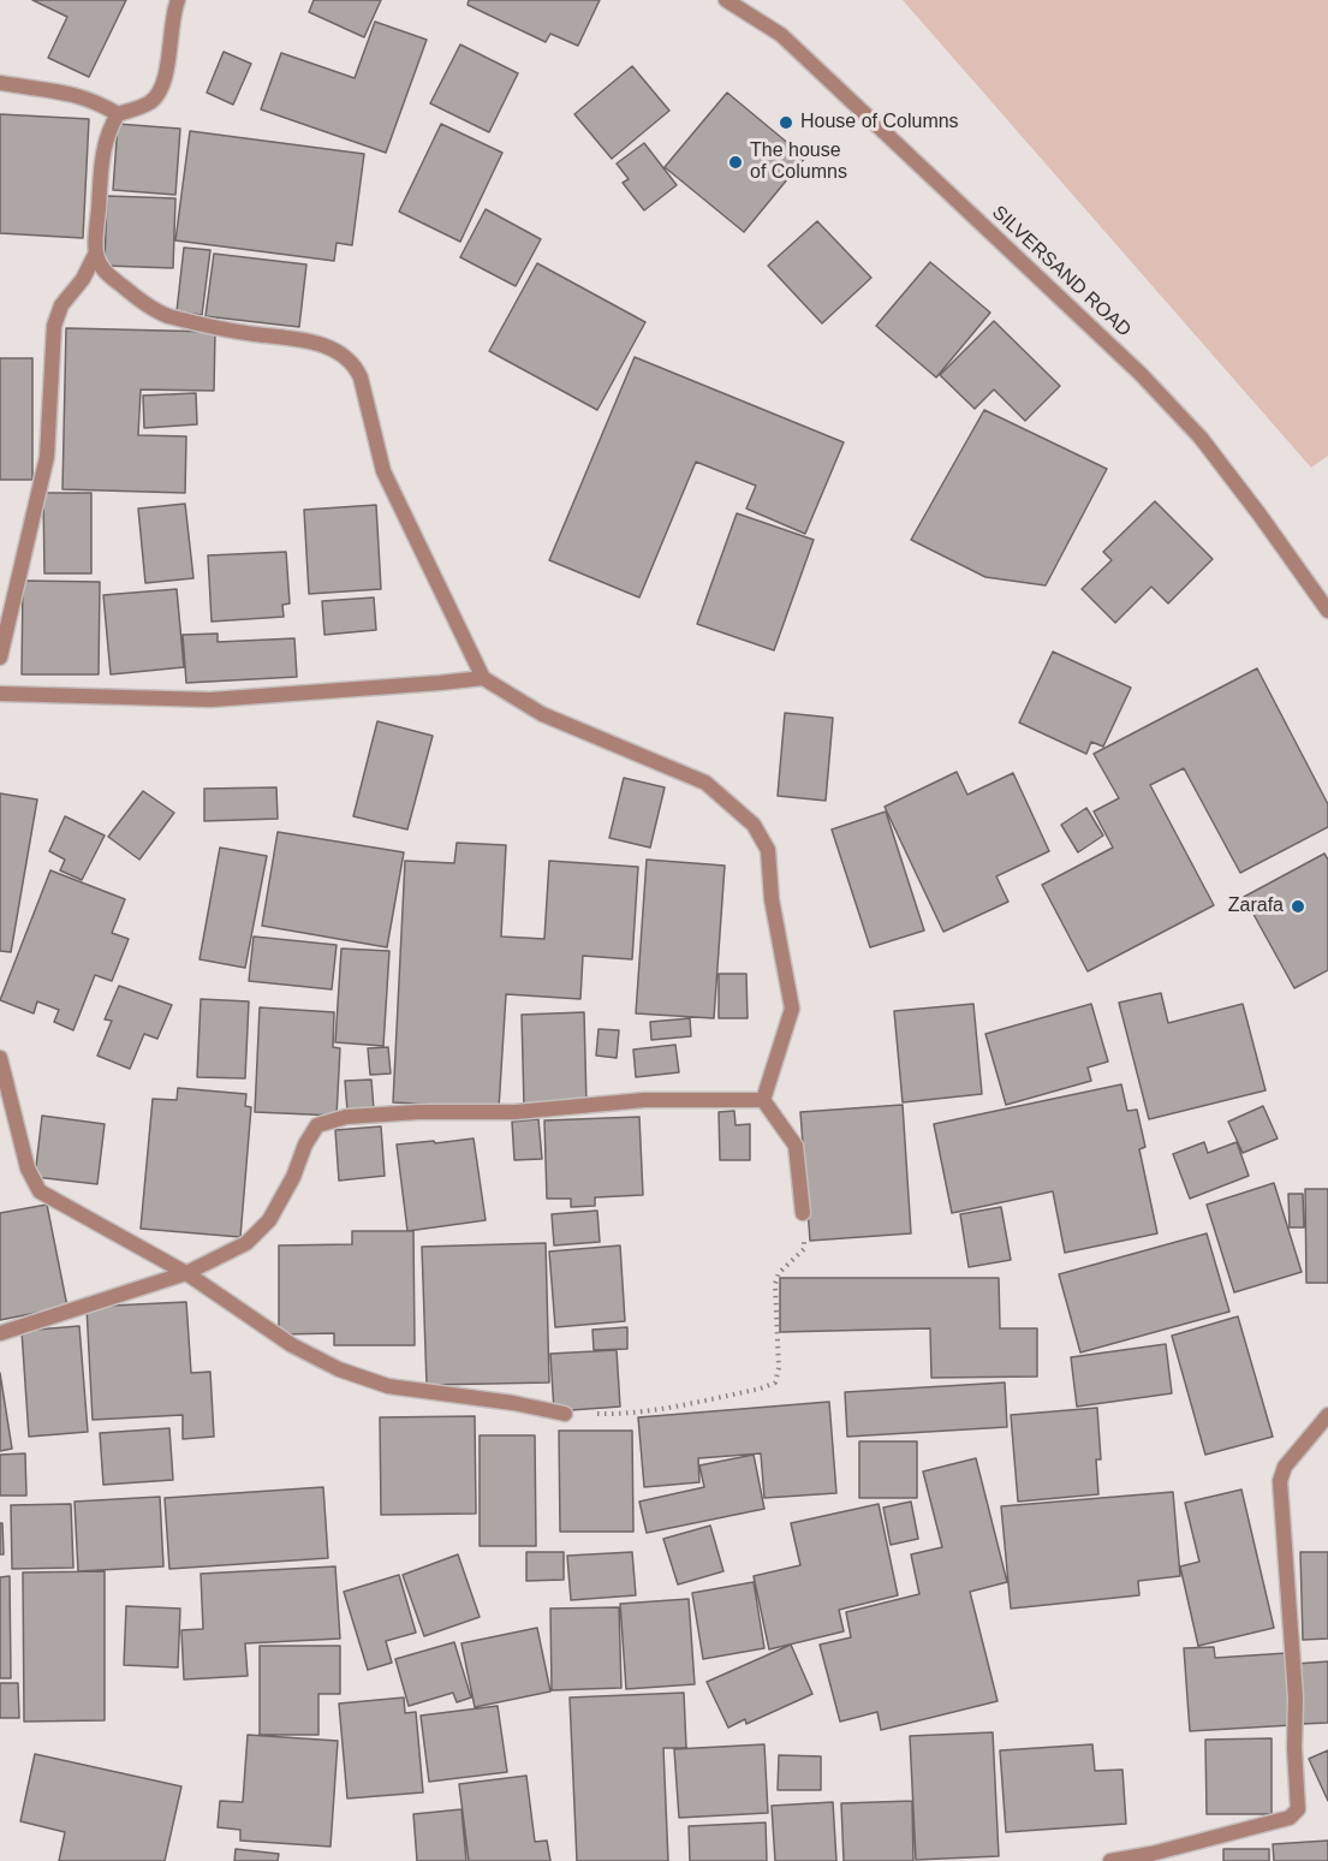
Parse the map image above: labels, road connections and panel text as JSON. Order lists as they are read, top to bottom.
{
  "streets": {
    "street": ["SILVERSAND ROAD"]
  },
  "places": ["House of Columns", "The house of Columns", "Zarafa"]
}
